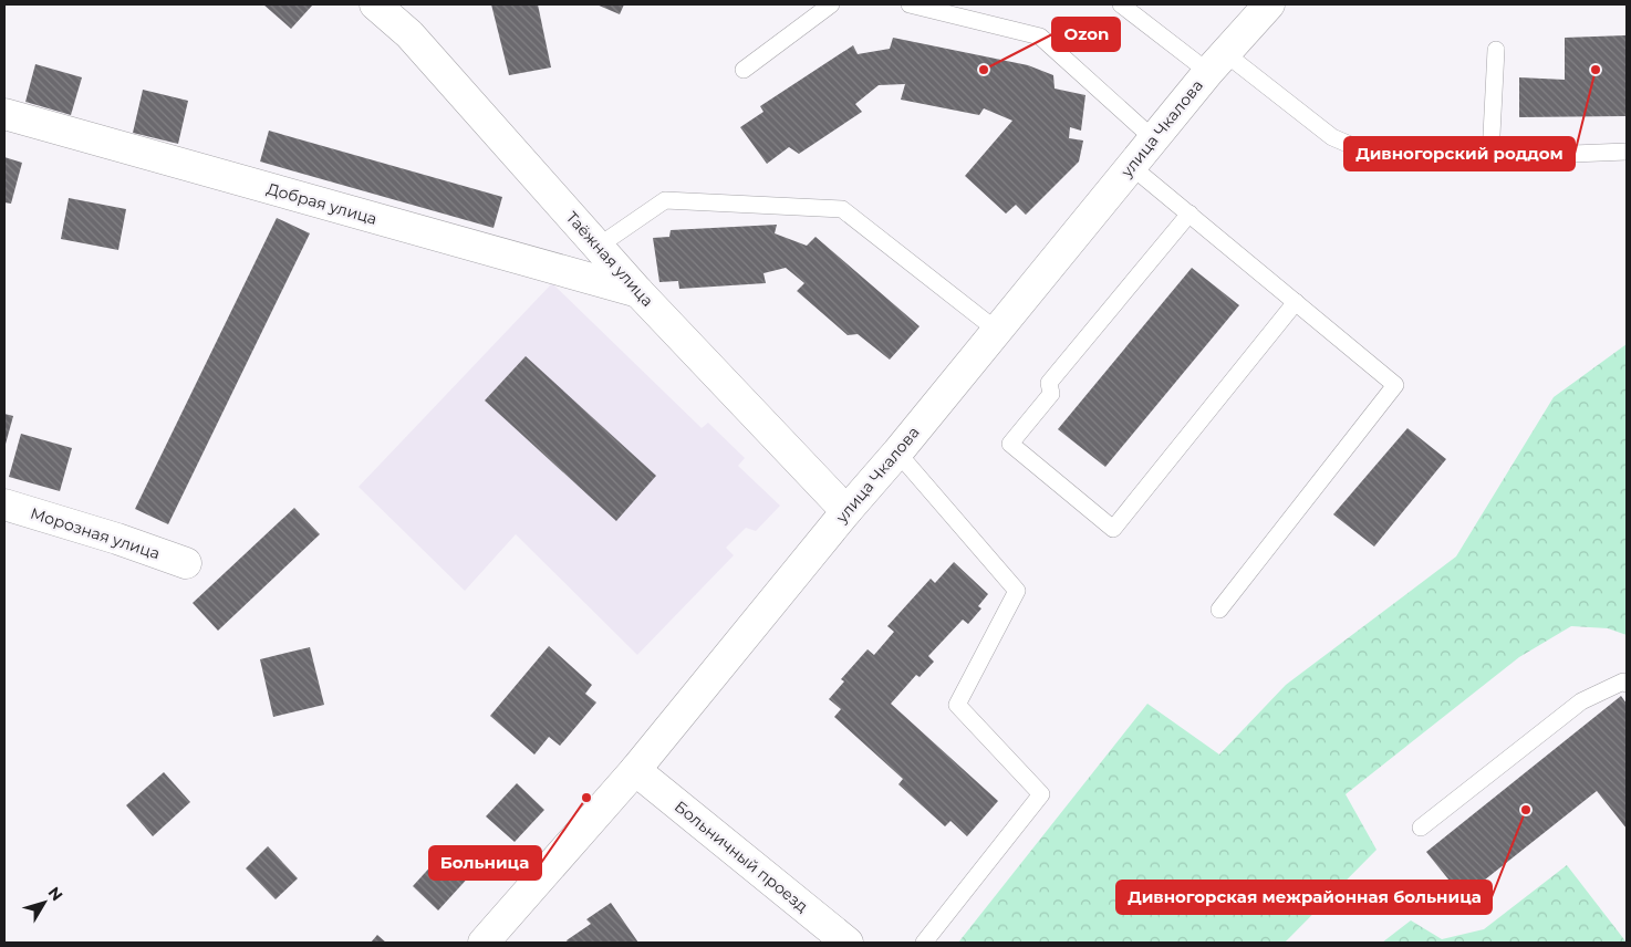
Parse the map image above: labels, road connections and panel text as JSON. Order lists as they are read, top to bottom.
{
  "streets": {
    "street": [
      "улица Чкалова",
      "Добрая улица",
      "Таёжная улица",
      "Морозная улица",
      "Больничный проезд"
    ]
  },
  "crossings": [
    ["улица Чкалова", "Таёжная улица"],
    ["улица Чкалова", "Больничный проезд"],
    ["Добрая улица", "Таёжная улица"]
  ],
  "places": [
    "Ozon",
    "Дивногорский роддом",
    "Больница",
    "Дивногорская межрайонная больница"
  ],
  "north": "top right"
}
